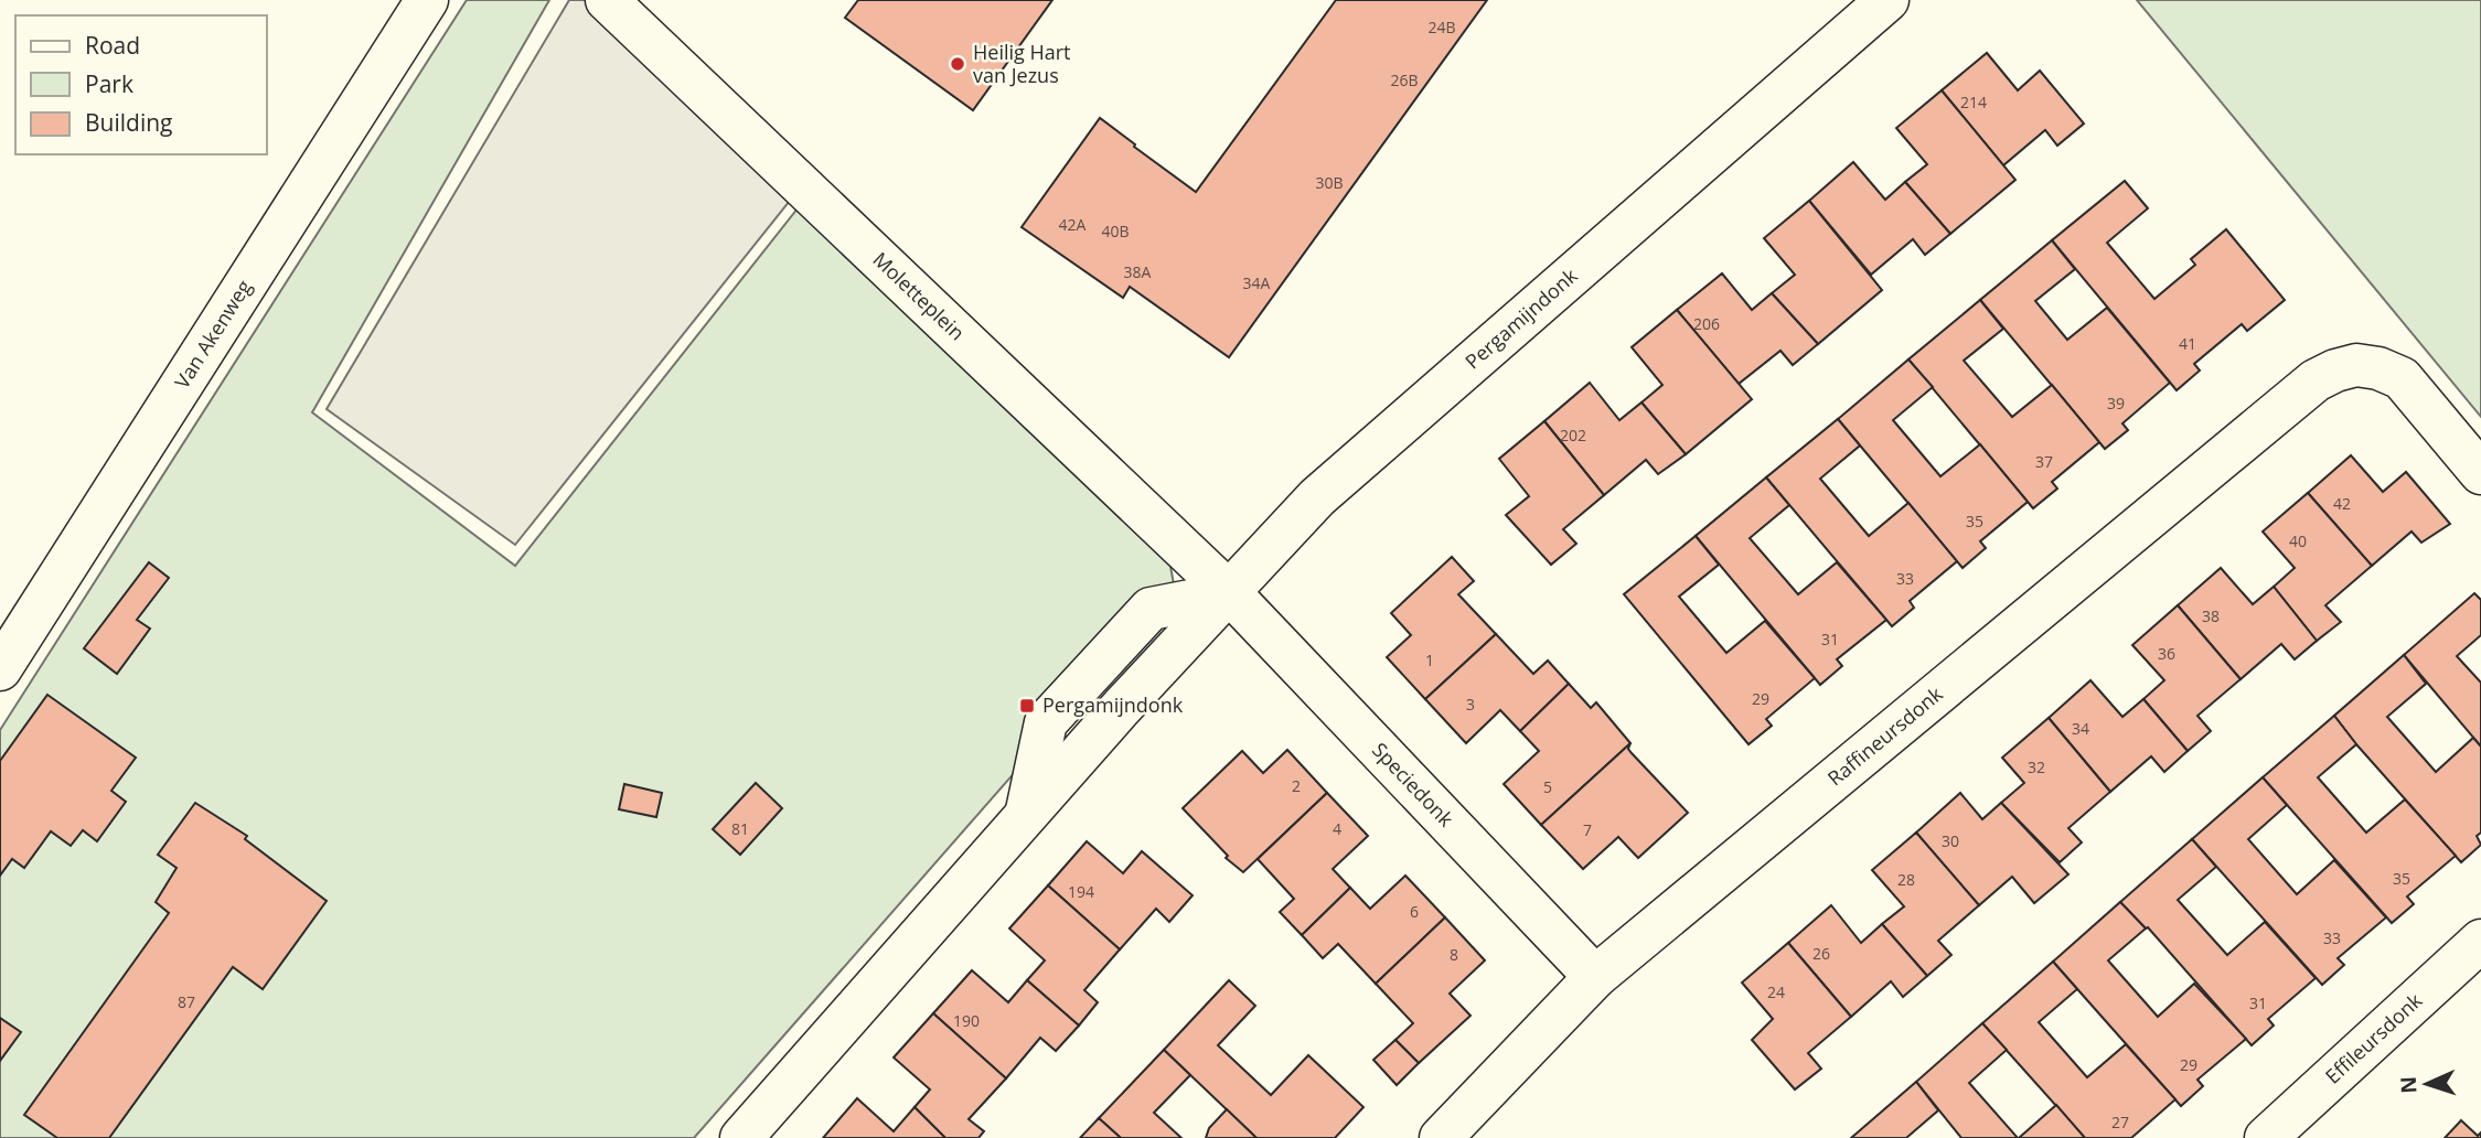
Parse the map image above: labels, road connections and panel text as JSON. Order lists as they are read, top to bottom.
{
  "streets": {
    "street": [
      "Moletteplein",
      "Pergamijndonk",
      "Van Akenweg",
      "Raffineursdonk",
      "Speciedonk",
      "Effileursdonk"
    ]
  },
  "crossings": [
    ["Moletteplein", "Pergamijndonk"],
    ["Moletteplein", "Speciedonk"],
    ["Pergamijndonk", "Speciedonk"],
    ["Raffineursdonk", "Speciedonk"]
  ],
  "places": {
    "other": ["Heilig Hart van Jezus"],
    "transit": ["Pergamijndonk"]
  },
  "house_numbers": [
    "24B",
    "26B",
    "214",
    "30B",
    "42A",
    "40B",
    "38A",
    "34A",
    "206",
    "41",
    "39",
    "202",
    "37",
    "42",
    "35",
    "40",
    "33",
    "38",
    "31",
    "36",
    "1",
    "29",
    "3",
    "34",
    "32",
    "2",
    "5",
    "81",
    "4",
    "7",
    "30",
    "35",
    "28",
    "194",
    "6",
    "33",
    "26",
    "8",
    "24",
    "87",
    "31",
    "190",
    "29",
    "27"
  ],
  "legend": ["Road", "Park", "Building"],
  "north": "left"
}
